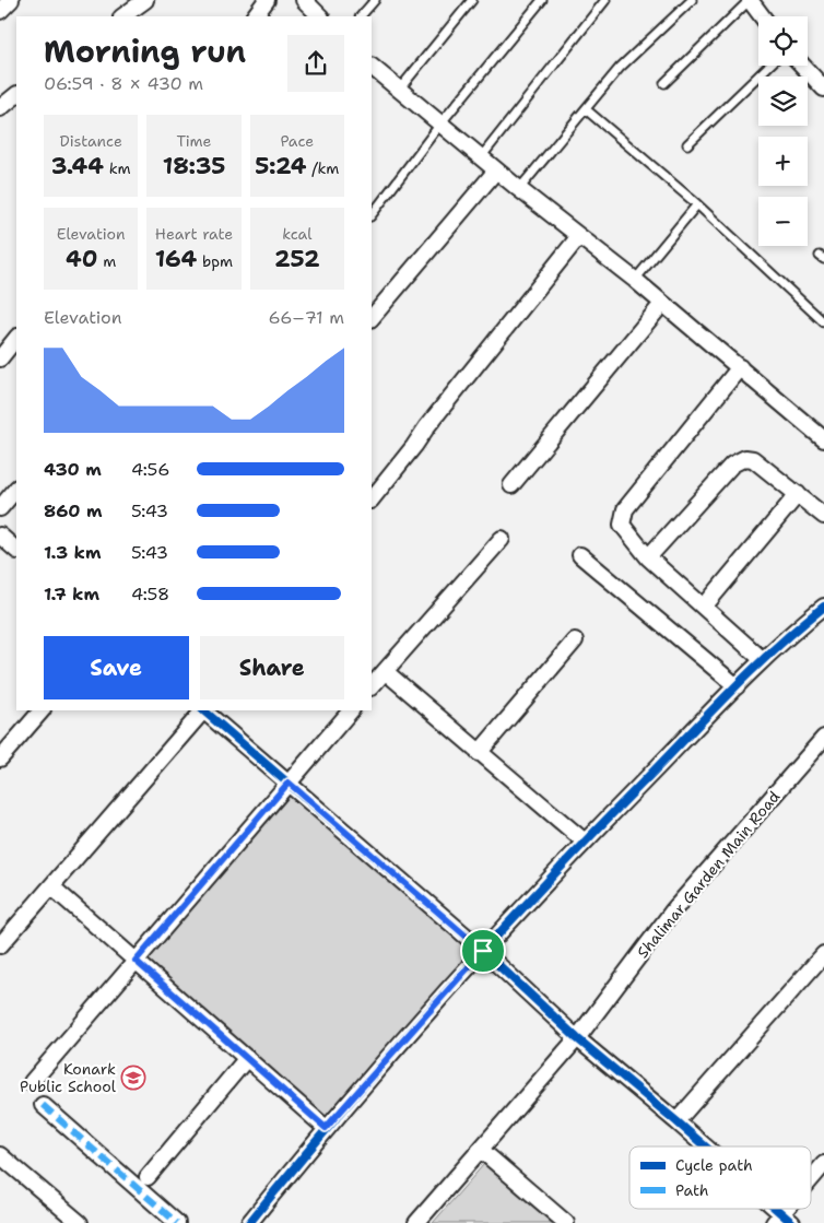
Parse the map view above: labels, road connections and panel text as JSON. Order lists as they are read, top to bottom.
{
  "streets": {
    "street": ["Shalimar Garden Main Road"]
  },
  "places": {
    "school or university": ["Konark Public School"]
  },
  "legend": ["Cycle path", "Path"],
  "page": {
    "map_buttons": ["+", "−"],
    "heading": ["Morning run", "06:59 · 8 × 430 m"],
    "stats": [
      ["Distance", "3.44 km"],
      ["Time", "18:35"],
      ["Pace", "5:24 /km"],
      ["Elevation", "40 m"],
      ["Heart rate", "164 bpm"],
      ["kcal", "252"]
    ],
    "chart": ["Elevation", "66–71 m"],
    "list": [
      {
        "name": "430 m",
        "note": "4:56"
      },
      {
        "name": "860 m",
        "note": "5:43"
      },
      {
        "name": "1.3 km",
        "note": "5:43"
      },
      {
        "name": "1.7 km",
        "note": "4:58"
      }
    ],
    "buttons": ["Save", "Share"]
  }
}
